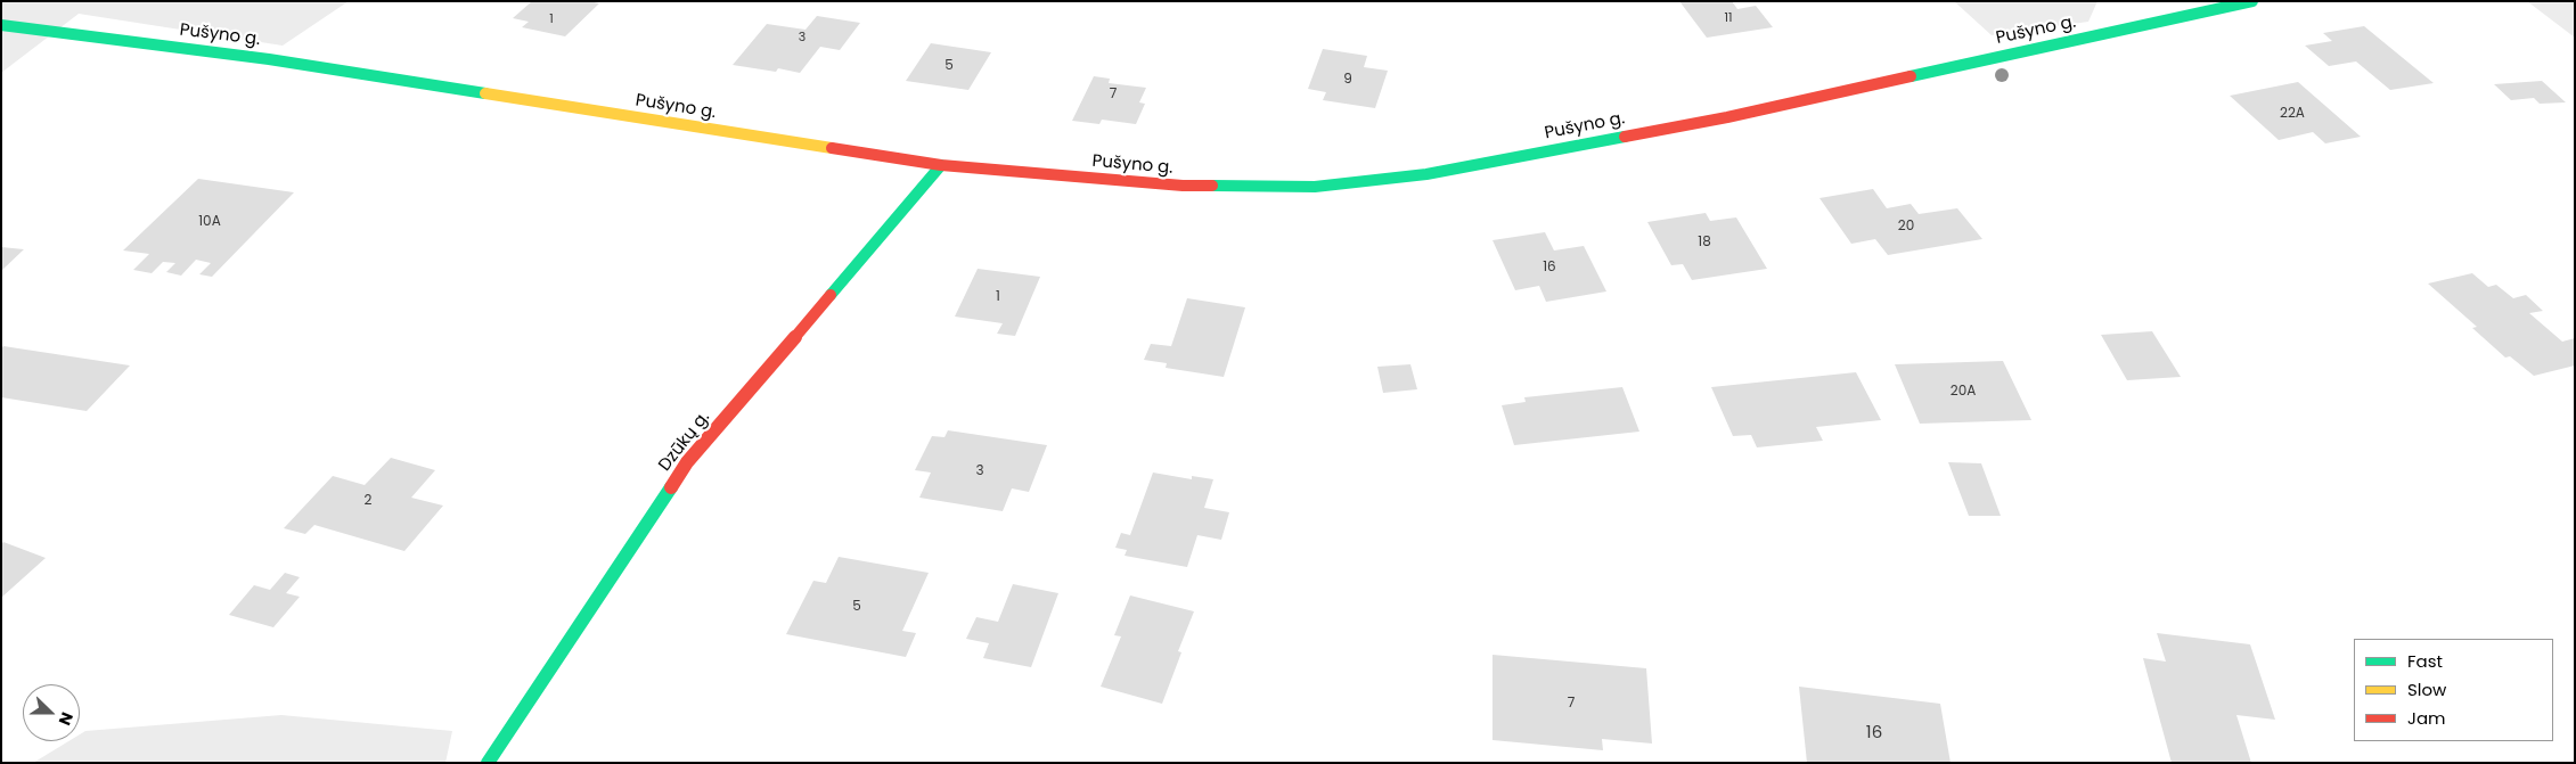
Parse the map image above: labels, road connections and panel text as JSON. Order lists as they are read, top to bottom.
{
  "streets": {
    "street": ["Pušyno g.", "Dzūkų g."]
  },
  "crossings": [
    ["Pušyno g.", "Dzūkų g."]
  ],
  "house_numbers": [
    "11",
    "1",
    "3",
    "5",
    "9",
    "7",
    "22A",
    "10A",
    "20",
    "18",
    "16",
    "1",
    "20A",
    "3",
    "2",
    "5",
    "7",
    "16"
  ],
  "legend": ["Fast", "Slow", "Jam"],
  "north": "right"
}
